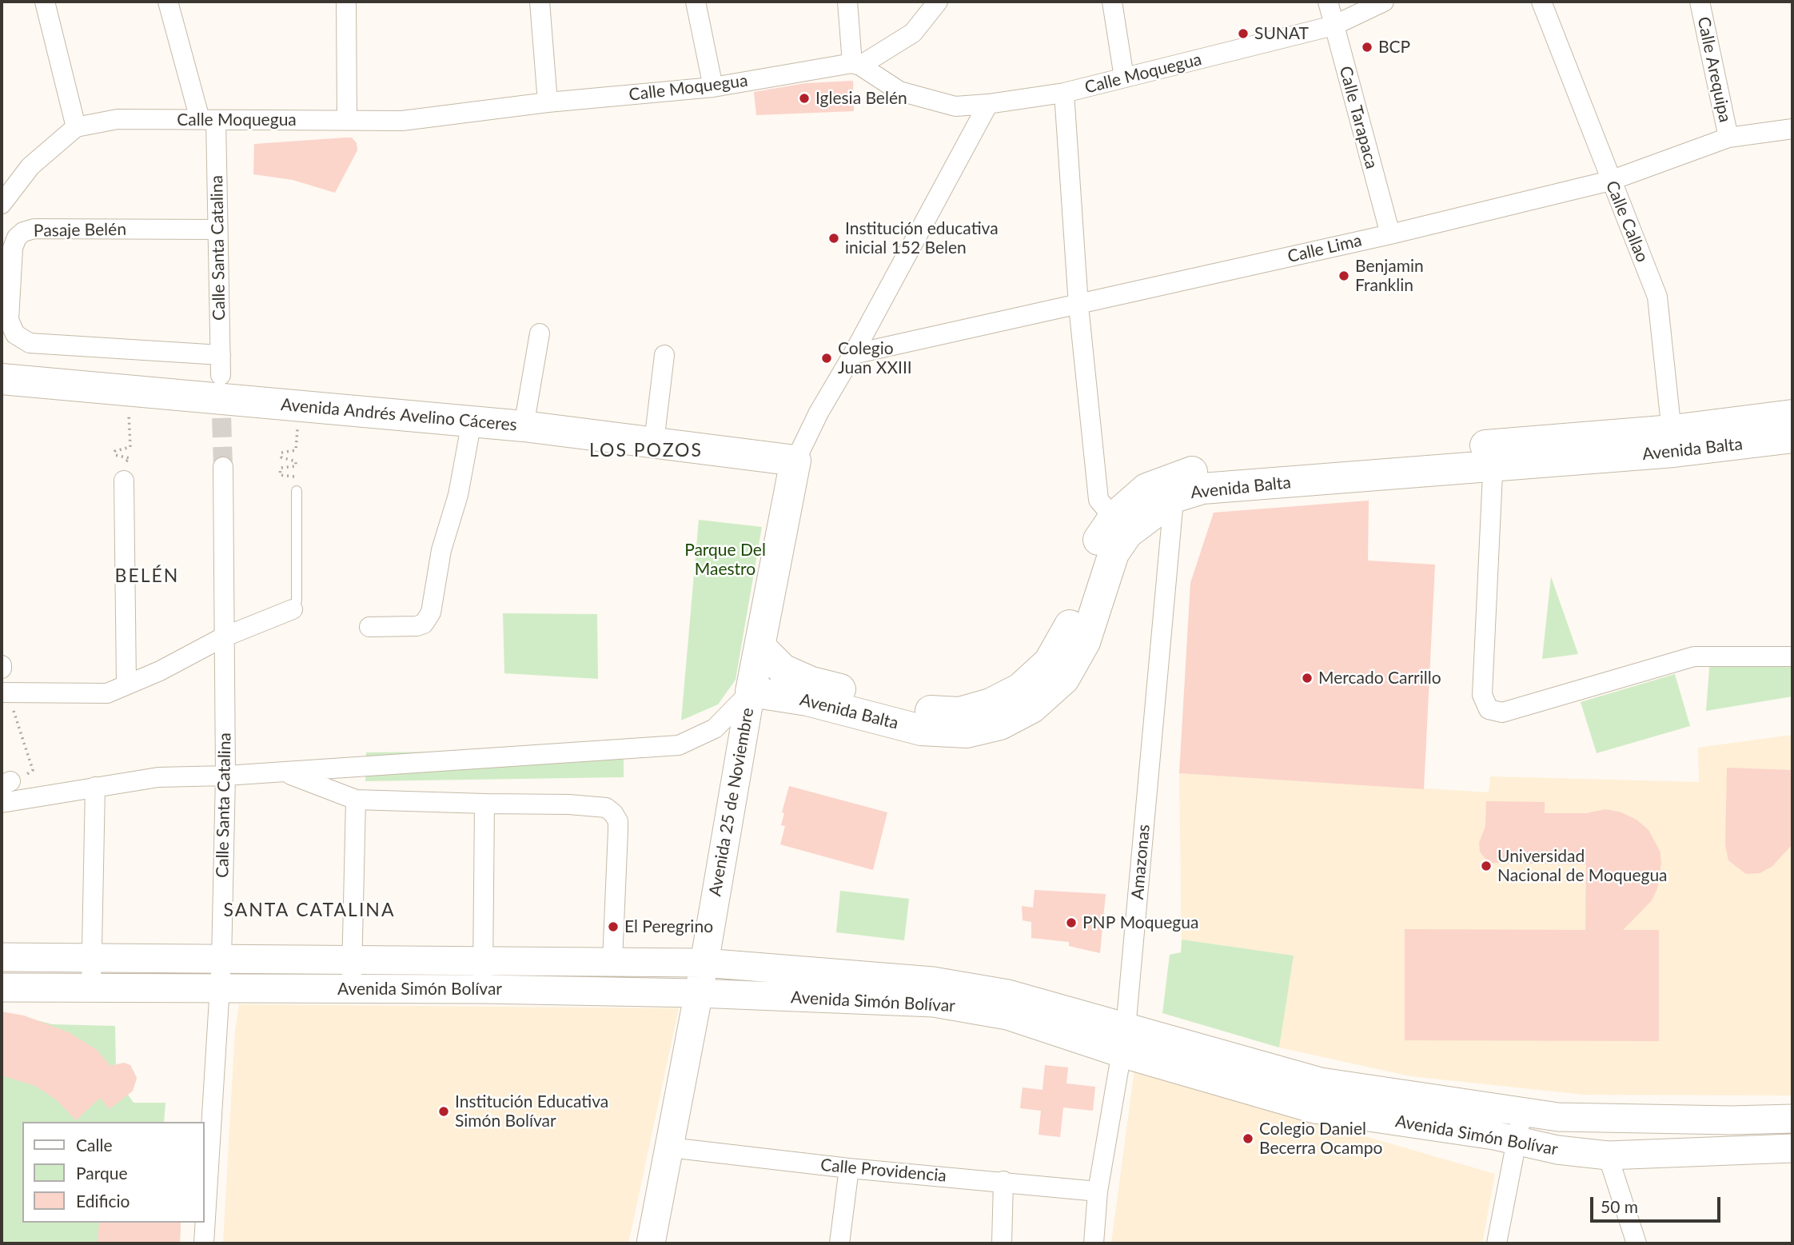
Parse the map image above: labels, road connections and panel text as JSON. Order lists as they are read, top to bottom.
{
  "streets": {
    "main road": [
      "Avenida Andrés Avelino Cáceres",
      "Avenida Balta",
      "Avenida 25 de Noviembre",
      "Avenida Simón Bolívar"
    ],
    "street": [
      "Calle Arequipa",
      "Calle Moquegua",
      "Calle Tarapaca",
      "Calle Callao",
      "Pasaje Belén",
      "Calle Santa Catalina",
      "Calle Lima",
      "Amazonas",
      "Calle Providencia"
    ]
  },
  "crossings": [
    ["Calle Arequipa", "Calle Lima"],
    ["Calle Moquegua", "Calle Tarapaca"],
    ["Calle Moquegua", "Calle Santa Catalina"],
    ["Calle Tarapaca", "Calle Lima"],
    ["Calle Callao", "Calle Lima"],
    ["Calle Callao", "Avenida Balta"],
    ["Pasaje Belén", "Calle Santa Catalina"],
    ["Calle Santa Catalina", "Avenida Simón Bolívar"],
    ["Avenida Andrés Avelino Cáceres", "Avenida 25 de Noviembre"],
    ["Avenida Balta", "Avenida 25 de Noviembre"],
    ["Avenida Balta", "Amazonas"],
    ["Avenida 25 de Noviembre", "Avenida Simón Bolívar"],
    ["Avenida 25 de Noviembre", "Calle Providencia"],
    ["Amazonas", "Avenida Simón Bolívar"],
    ["Amazonas", "Calle Providencia"]
  ],
  "districts": ["LOS POZOS", "BELÉN", "SANTA CATALINA"],
  "parks": ["Parque Del Maestro"],
  "places": [
    "SUNAT",
    "BCP",
    "Iglesia Belén",
    "Institución educativa inicial 152 Belen",
    "Benjamin Franklin",
    "Colegio Juan XXIII",
    "Mercado Carrillo",
    "Universidad Nacional de Moquegua",
    "PNP Moquegua",
    "El Peregrino",
    "Institución Educativa Simón Bolívar",
    "Colegio Daniel Becerra Ocampo"
  ],
  "legend": ["Calle", "Parque", "Edificio"],
  "scale_bar": "50 m"
}
